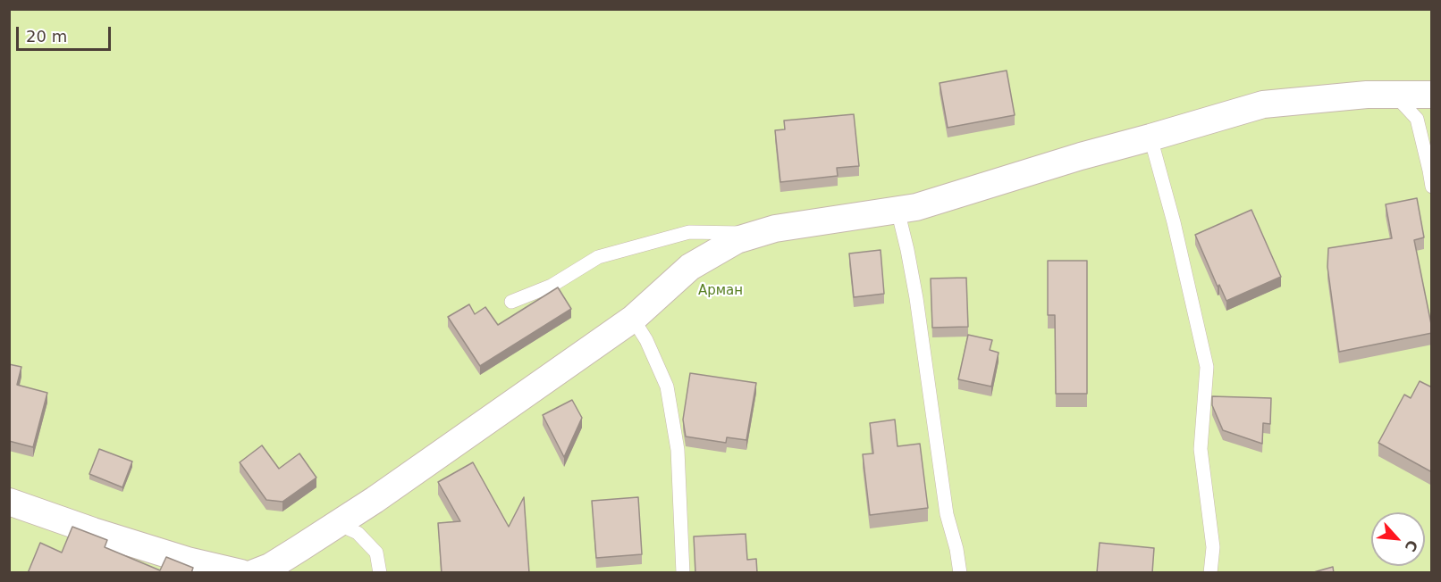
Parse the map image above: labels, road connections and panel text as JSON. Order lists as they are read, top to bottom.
{
  "parks": ["Арман"],
  "scale_bar": "20 m",
  "north": "bottom right"
}
